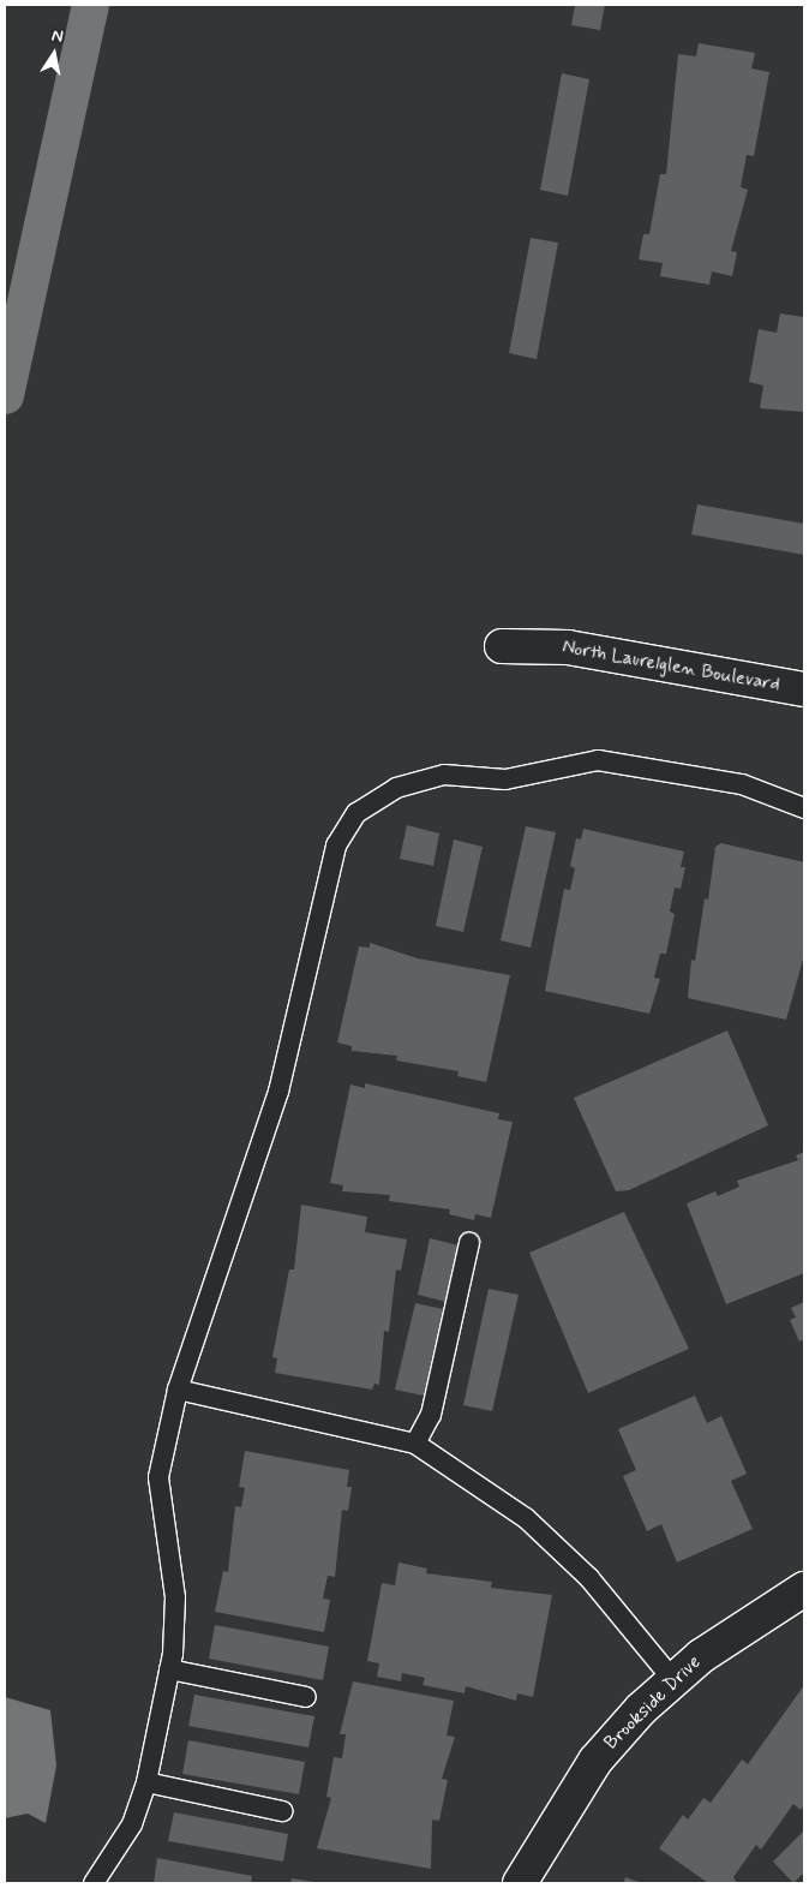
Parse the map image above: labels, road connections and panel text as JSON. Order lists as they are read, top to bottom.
{
  "streets": {
    "street": ["North Laurelglen Boulevard", "Brookside Drive"]
  },
  "north": "top"
}
